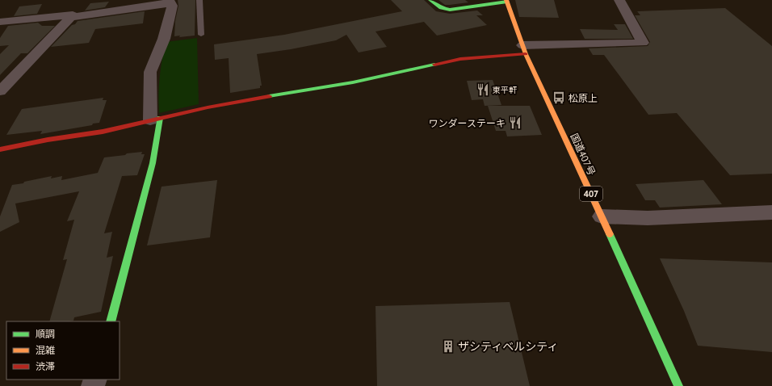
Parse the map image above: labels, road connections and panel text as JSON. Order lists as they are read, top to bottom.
{
  "streets": {
    "main road": ["国道407号", "407"]
  },
  "places": {
    "restaurant": ["東平軒", "ワンダーステーキ"],
    "bus stop": ["松原上"],
    "building": ["ザシティベルシティ"]
  },
  "legend": ["順調", "混雑", "渋滞"]
}
